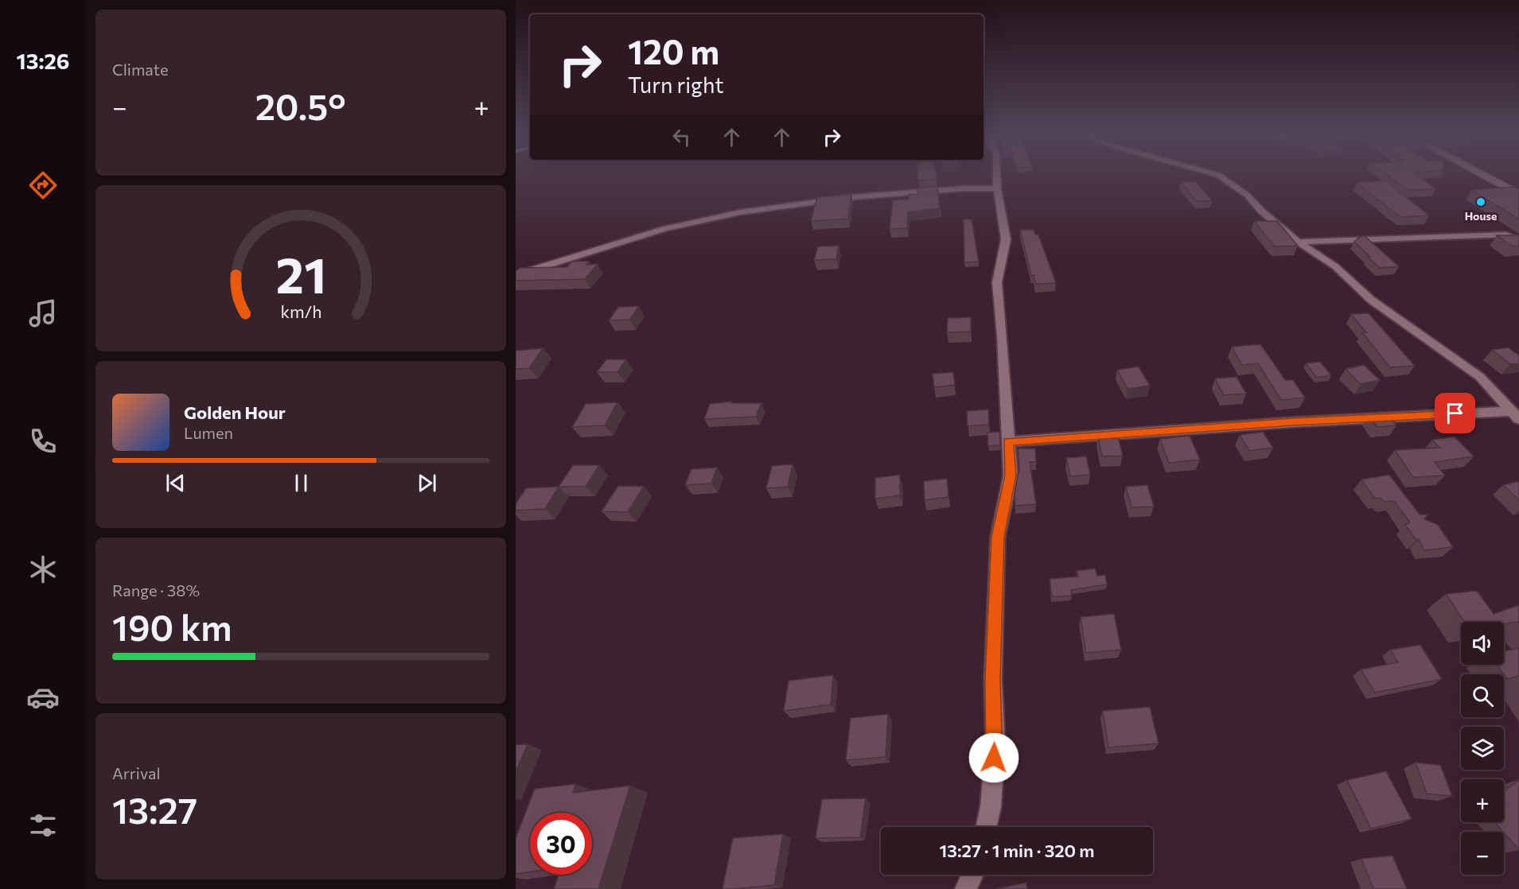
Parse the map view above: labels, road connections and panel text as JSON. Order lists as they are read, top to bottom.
{
  "places": ["House"],
  "page": {
    "tabs": "13:26",
    "tile": [
      "Climate",
      ["Range · 38%", "190 km"],
      ["Arrival", "13:27"]
    ],
    "turn": ["120 m", "Turn right"],
    "heat": ["−", "20.5°", "+"],
    "song": ["Golden Hour", "Lumen"],
    "map_buttons": ["+", "−"],
    "limit": "30",
    "trip": "13:27 · 1 min · 320 m",
    "gauge": ["21", "km/h"]
  }
}
